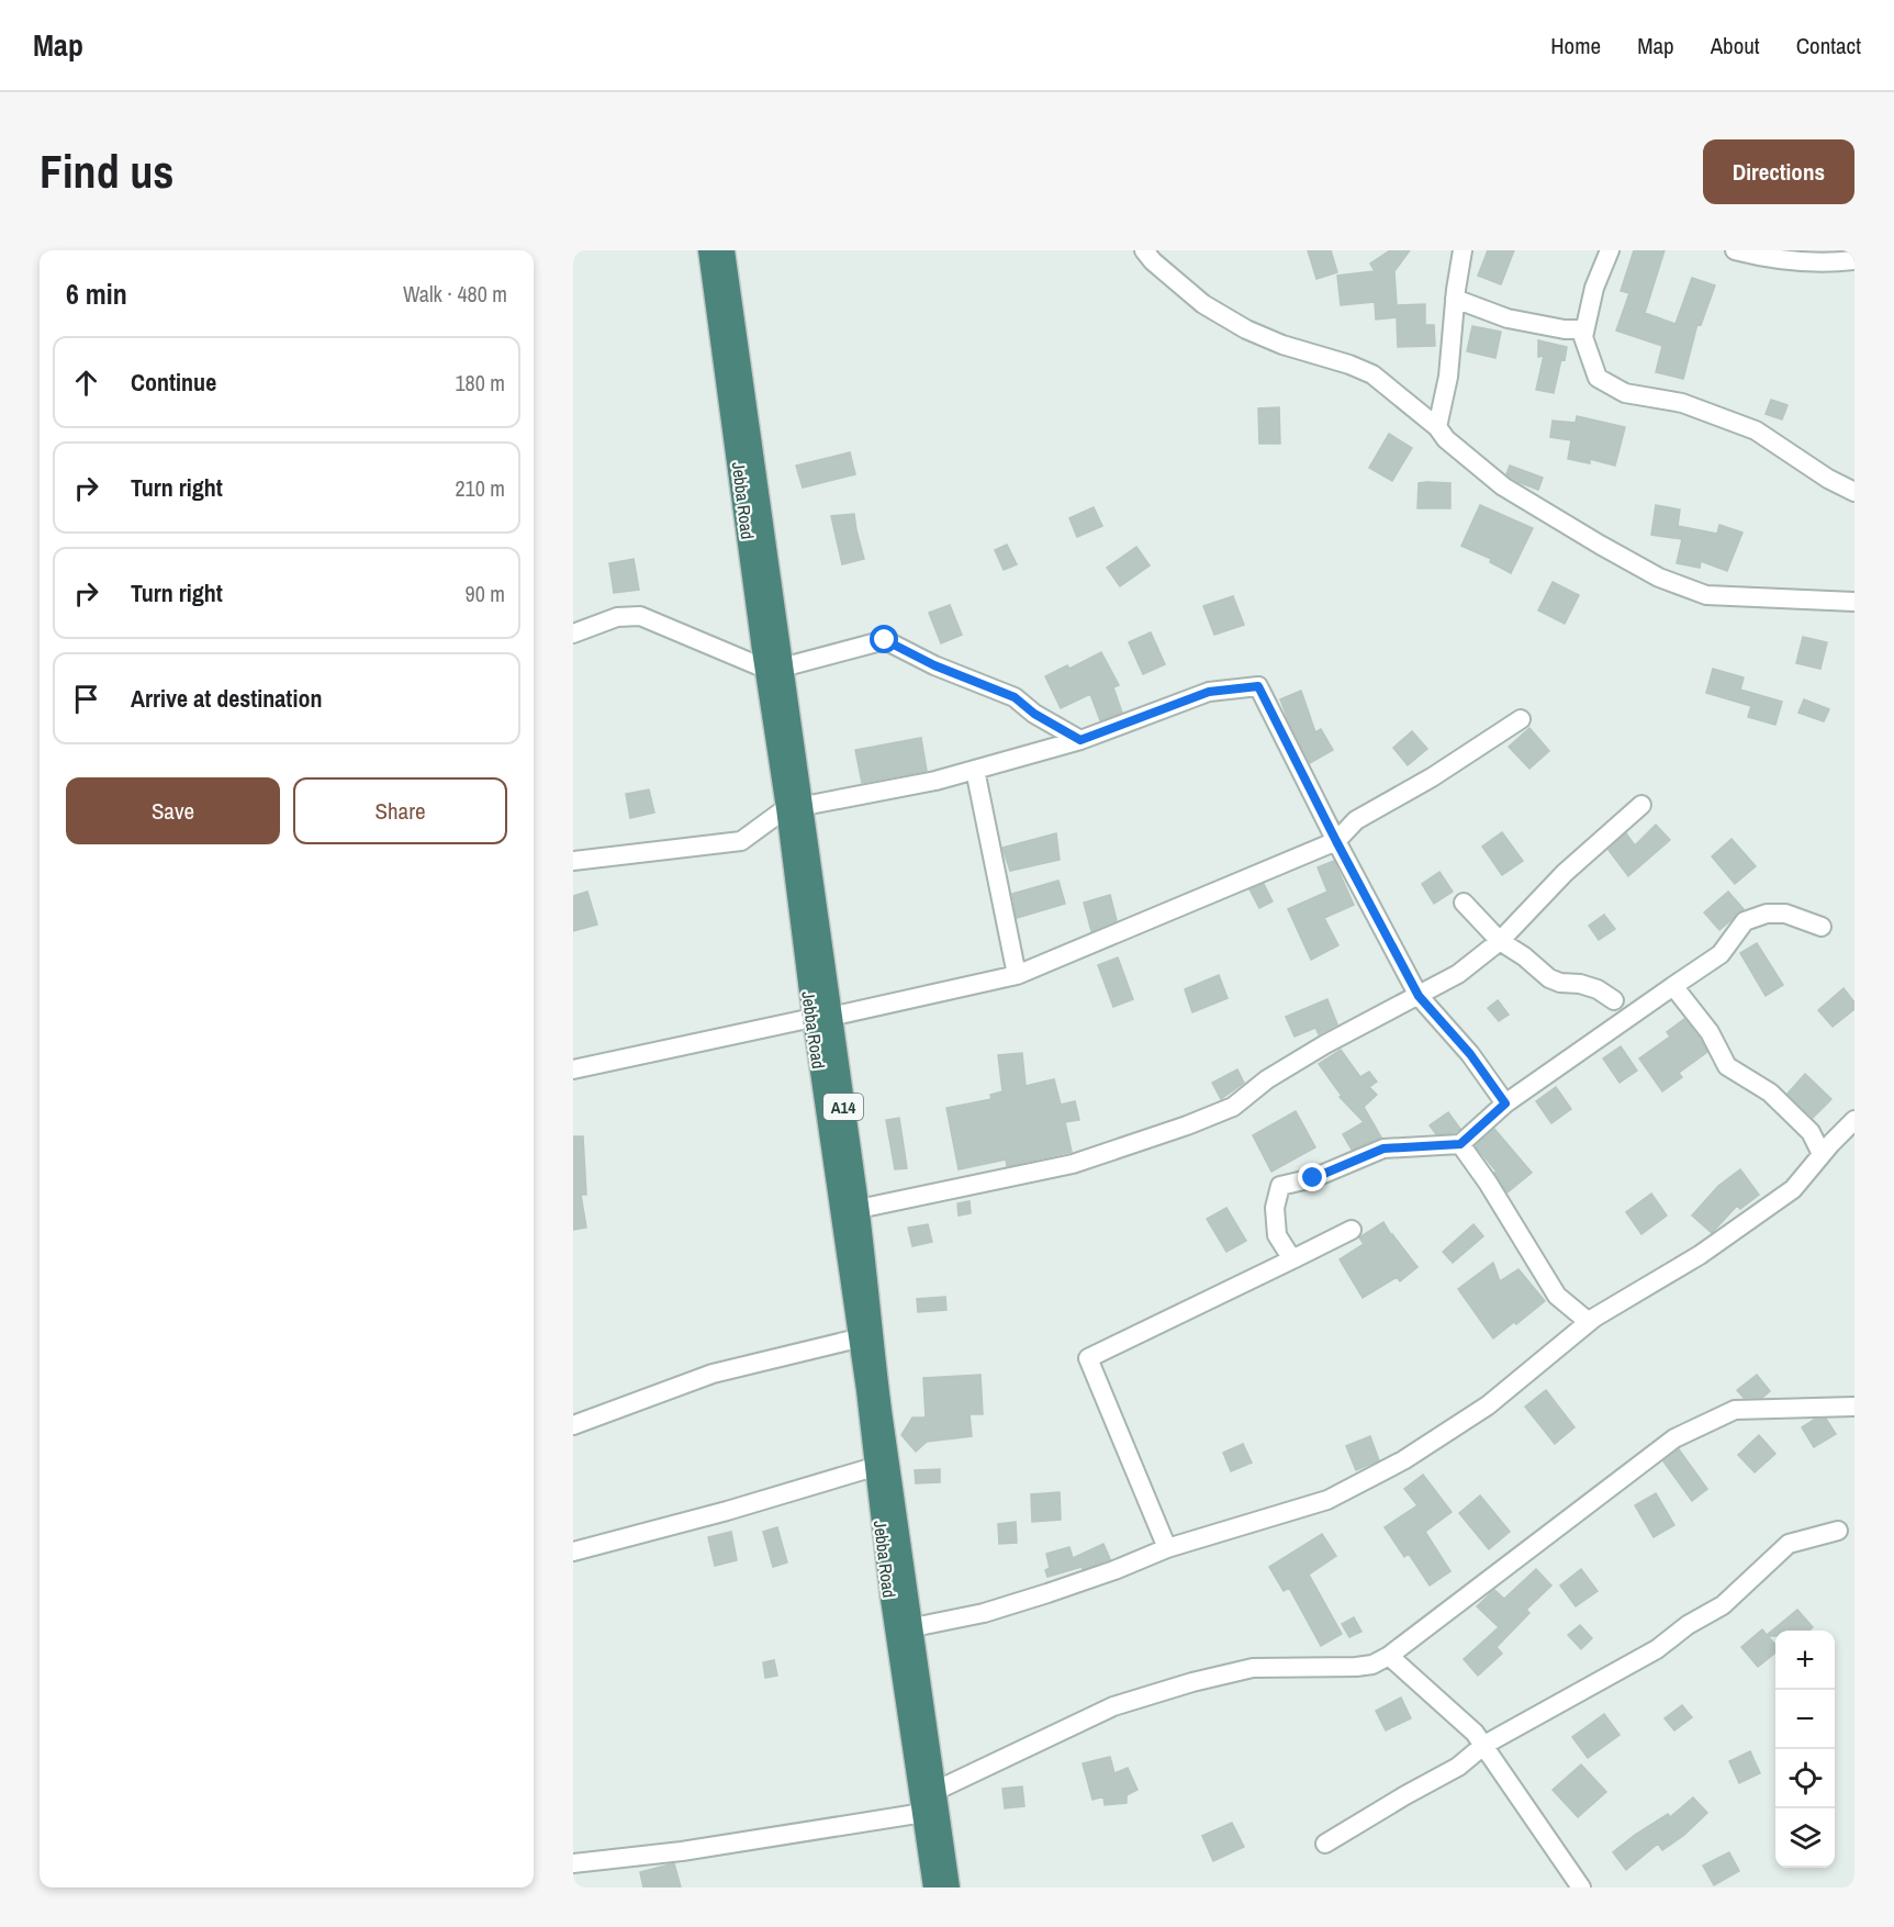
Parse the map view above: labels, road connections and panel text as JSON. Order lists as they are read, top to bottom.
{
  "streets": {
    "highway": ["Jebba Road", "A14"]
  },
  "page": {
    "header": "Map",
    "nav": [
      "Home",
      "Map",
      "About",
      "Contact"
    ],
    "buttons": [
      "Directions",
      ["Save", "Share"]
    ],
    "title": "Find us",
    "heading": ["6 min", "Walk · 480 m"],
    "list": [
      ["Continue", "180 m"],
      ["Turn right", "210 m"],
      ["Turn right", "90 m"],
      "Arrive at destination"
    ],
    "map_buttons": ["+", "−"]
  }
}
